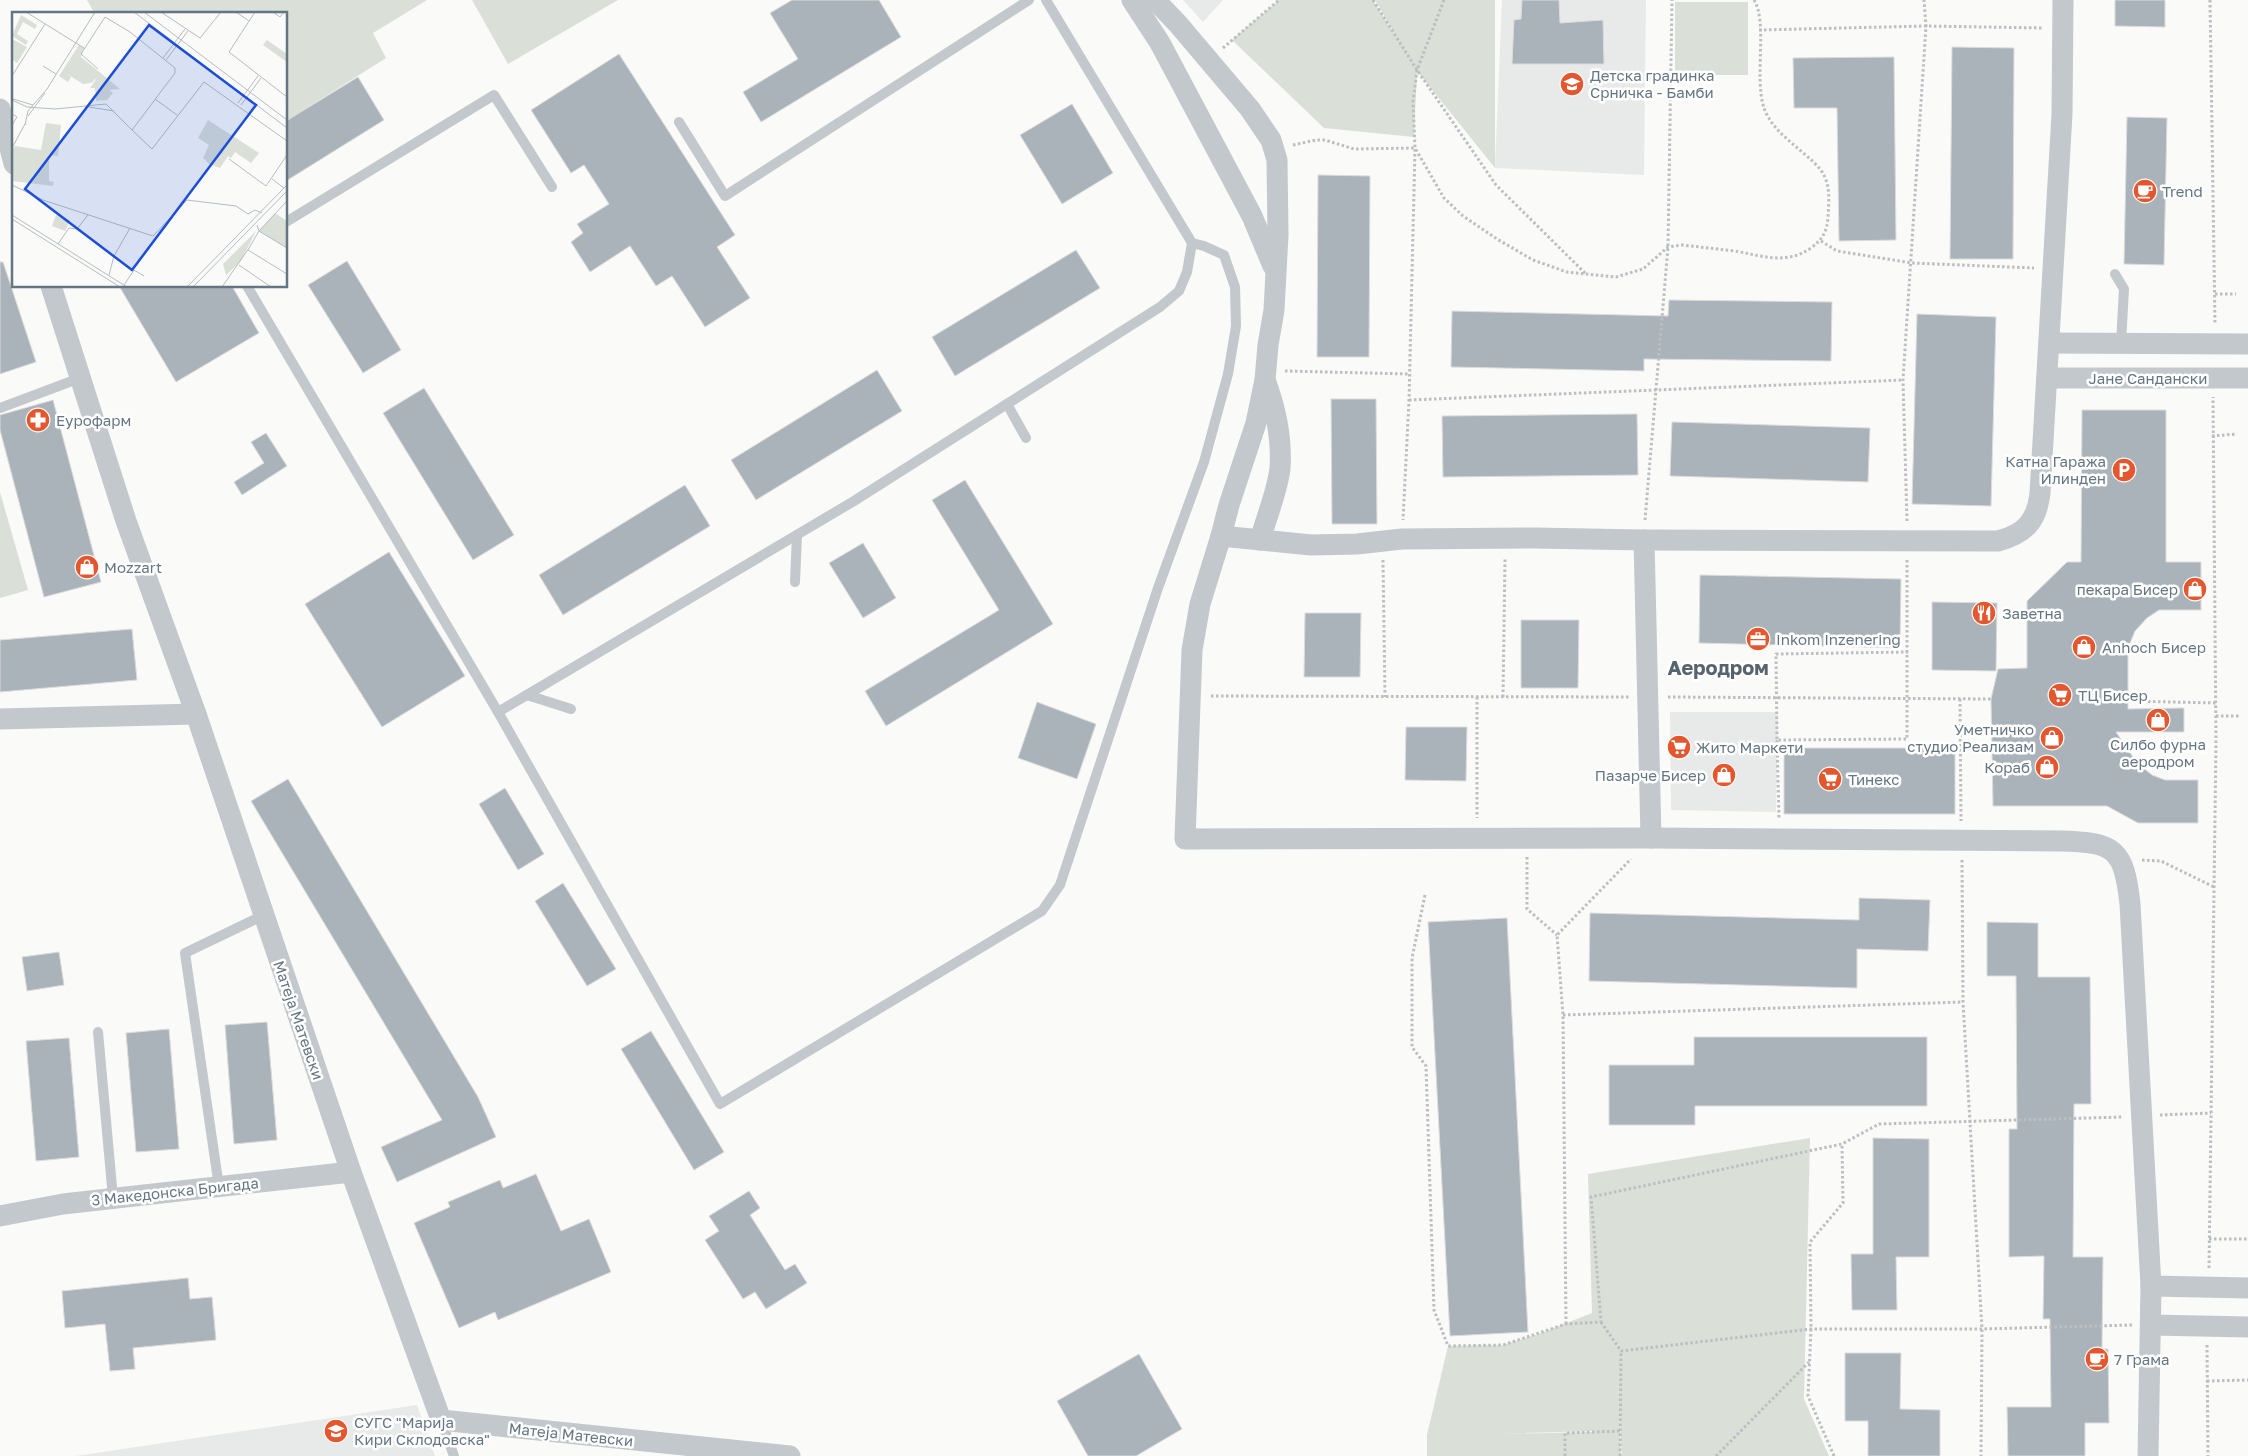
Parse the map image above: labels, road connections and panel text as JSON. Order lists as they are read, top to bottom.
{
  "streets": {
    "street": ["Јане Сандански", "Матеја Матевски", "3 Македонска Бригада"]
  },
  "crossings": [
    ["Матеја Матевски", "3 Македонска Бригада"]
  ],
  "districts": ["Аеродром"],
  "places": {
    "school or university": ["Детска градинка Срничка - Бамби", "СУГС \"Марија Кири Склодовска\""],
    "cafe": ["Trend", "7 Грама"],
    "pharmacy": ["Еурофарм"],
    "parking": ["Катна Гаража Илинден"],
    "shop": [
      "Mozzart",
      "пекара Бисер",
      "Anhoch Бисер",
      "Силбо фурна аеродром",
      "Уметничко студио Реализам",
      "Кораб",
      "Пазарче Бисер"
    ],
    "restaurant": ["Заветна"],
    "office": ["Inkom Inzenering"],
    "supermarket": ["ТЦ Бисер", "Жито Маркети", "Тинекс"]
  }
}
